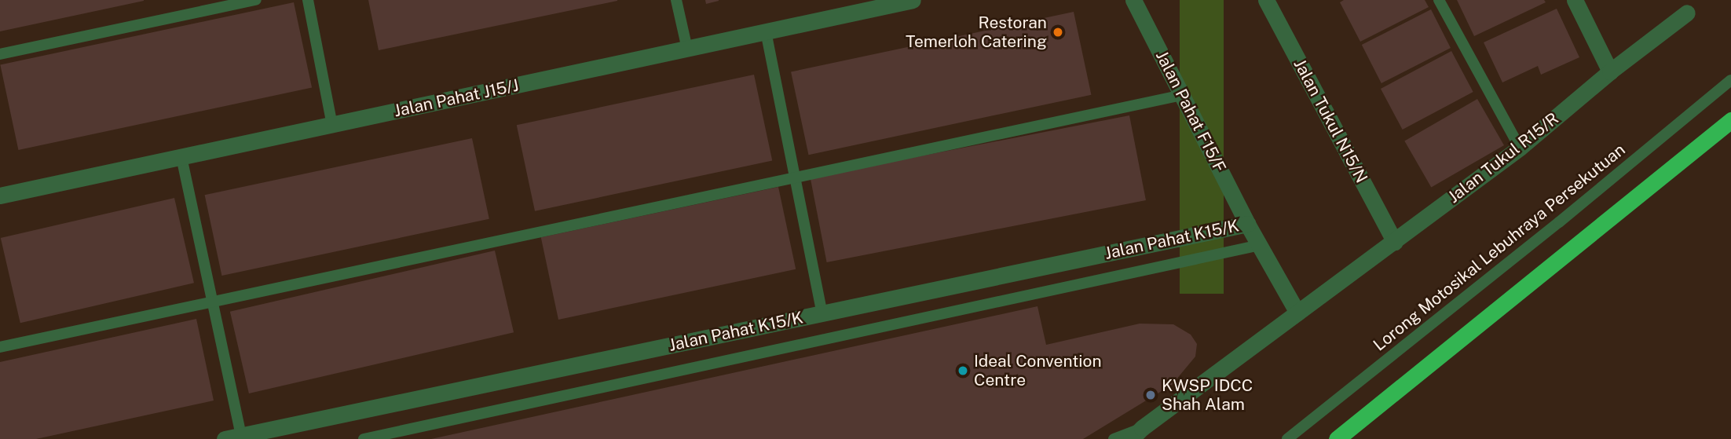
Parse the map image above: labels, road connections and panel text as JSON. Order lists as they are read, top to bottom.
{
  "streets": {
    "street": [
      "Jalan Pahat J15/J",
      "Jalan Pahat F15/F",
      "Jalan Tukul N15/N",
      "Jalan Tukul R15/R",
      "Jalan Pahat K15/K"
    ],
    "lane": ["Lorong Motosikal Lebuhraya Persekutuan"]
  },
  "crossings": [
    ["Jalan Pahat F15/F", "Jalan Tukul R15/R"],
    ["Jalan Pahat F15/F", "Jalan Pahat K15/K"],
    ["Jalan Tukul N15/N", "Jalan Tukul R15/R"]
  ],
  "places": ["Restoran Temerloh Catering", "Ideal Convention Centre", "KWSP IDCC Shah Alam"]
}
